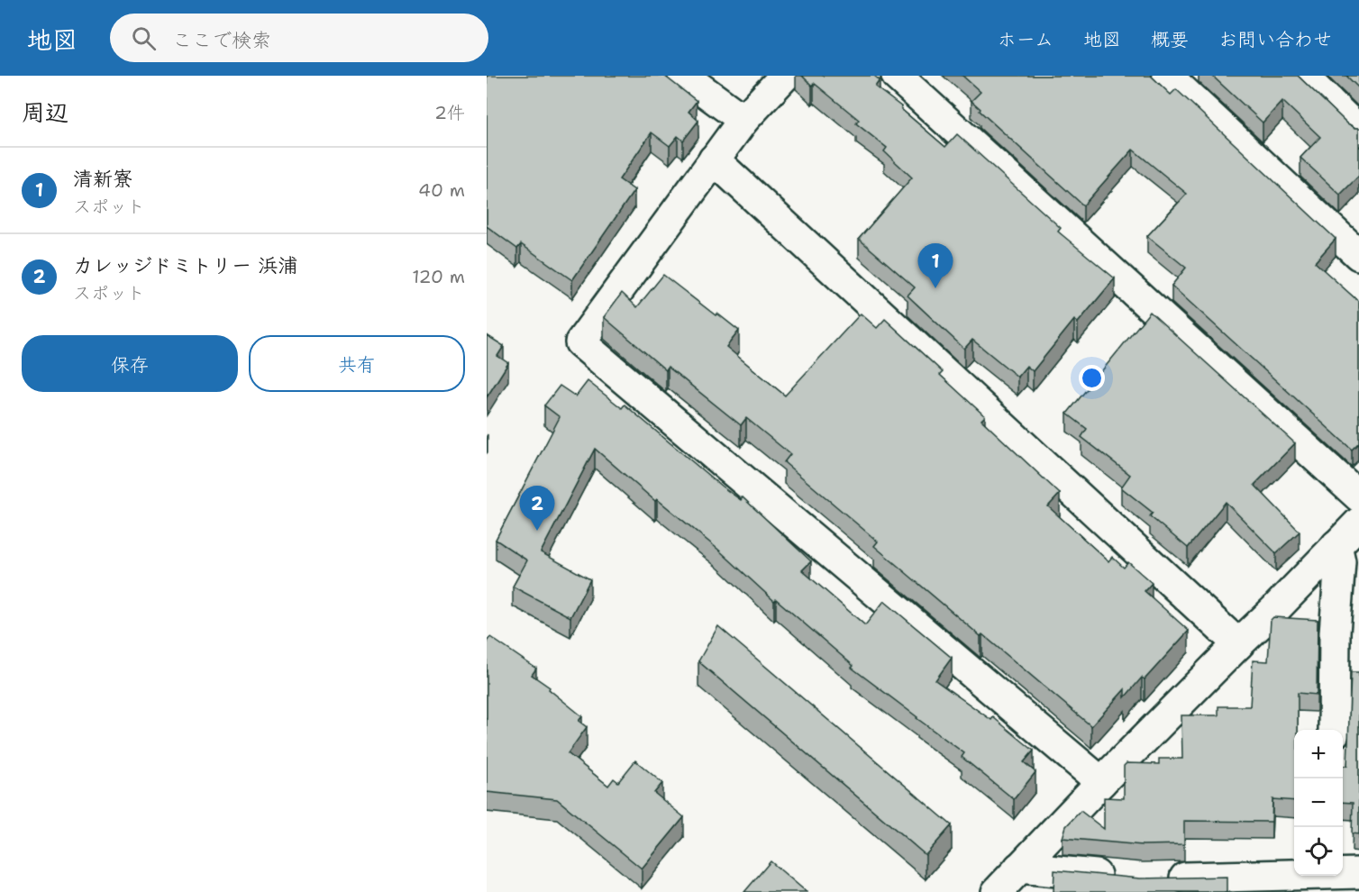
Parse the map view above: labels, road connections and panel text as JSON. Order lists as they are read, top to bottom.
{
  "page": {
    "header": "地図",
    "search": "ここで検索",
    "nav": [
      "ホーム",
      "地図",
      "概要",
      "お問い合わせ"
    ],
    "heading": ["周辺", "2件"],
    "list": [
      {
        "mark": "1",
        "name": "清新寮",
        "note": "スポット",
        "value": "40 m"
      },
      {
        "mark": "2",
        "name": "カレッジドミトリー 浜浦",
        "note": "スポット",
        "value": "120 m"
      }
    ],
    "pins": ["1", "2"],
    "buttons": ["保存", "共有"],
    "map_buttons": ["+", "−"]
  }
}
